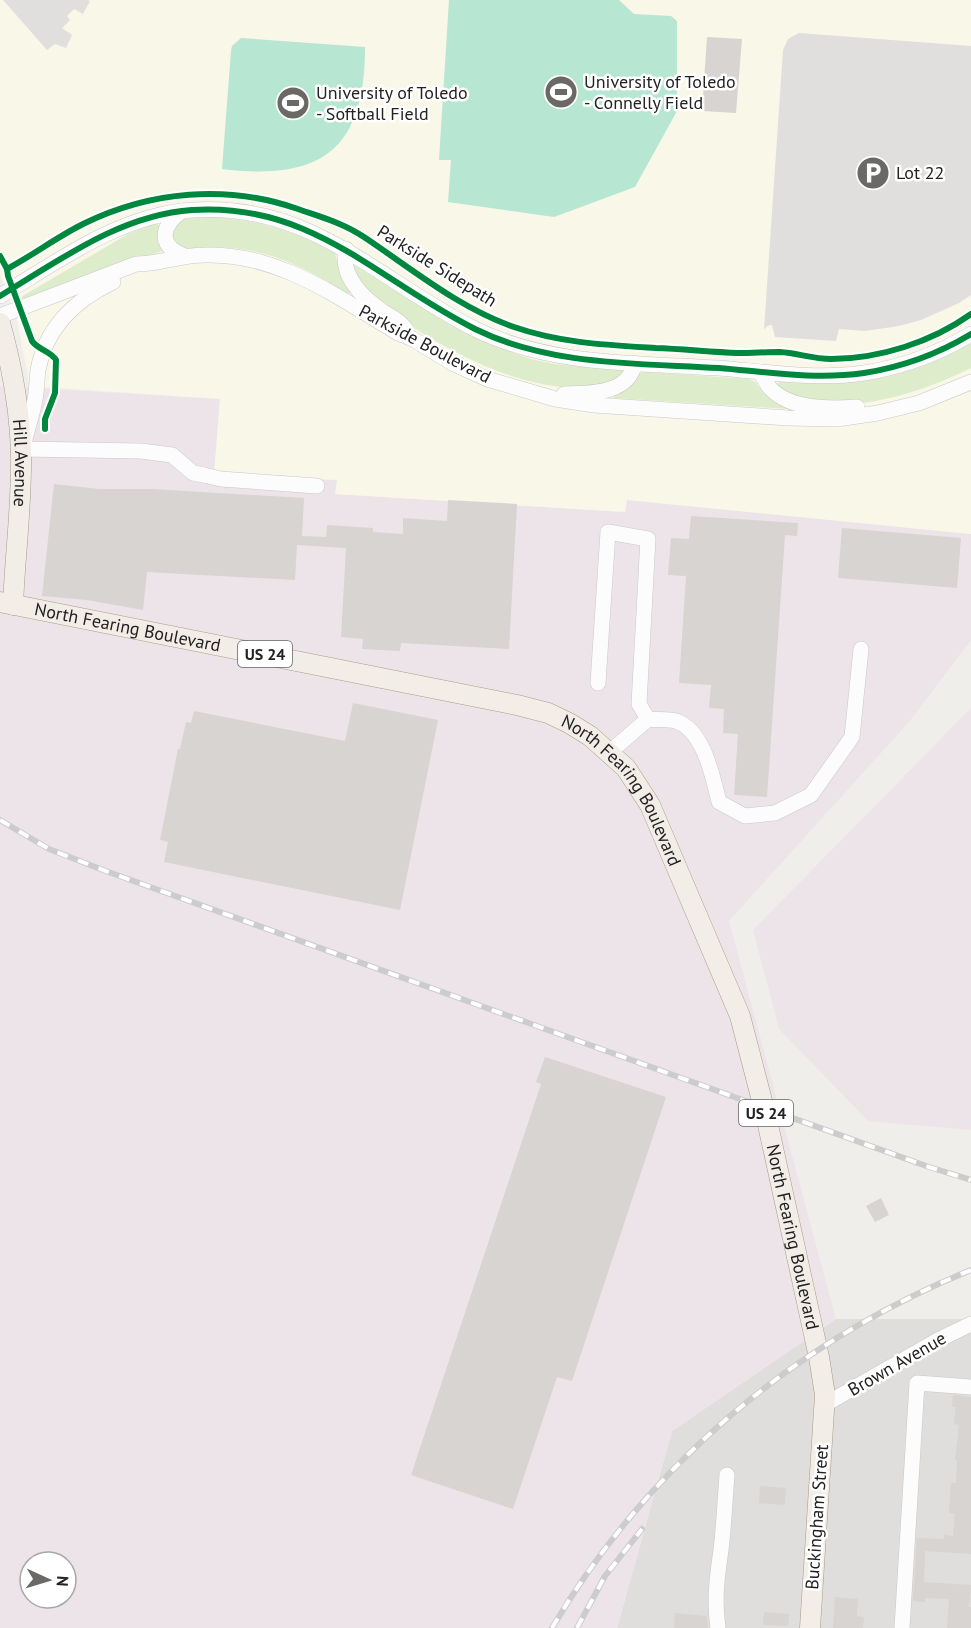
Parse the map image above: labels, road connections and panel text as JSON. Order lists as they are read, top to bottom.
{
  "streets": {
    "main road": [
      "Hill Avenue",
      "North Fearing Boulevard",
      "US 24",
      "Buckingham Street"
    ],
    "street": ["Parkside Boulevard", "Brown Avenue"],
    "cycle path": ["Parkside Sidepath"]
  },
  "crossings": [
    ["Hill Avenue", "North Fearing Boulevard"],
    ["North Fearing Boulevard", "Brown Avenue"],
    ["North Fearing Boulevard", "Buckingham Street"],
    ["Brown Avenue", "Buckingham Street"]
  ],
  "places": {
    "sports": ["University of Toledo - Connelly Field", "University of Toledo - Softball Field"],
    "parking": ["Lot 22"]
  },
  "north": "right"
}
